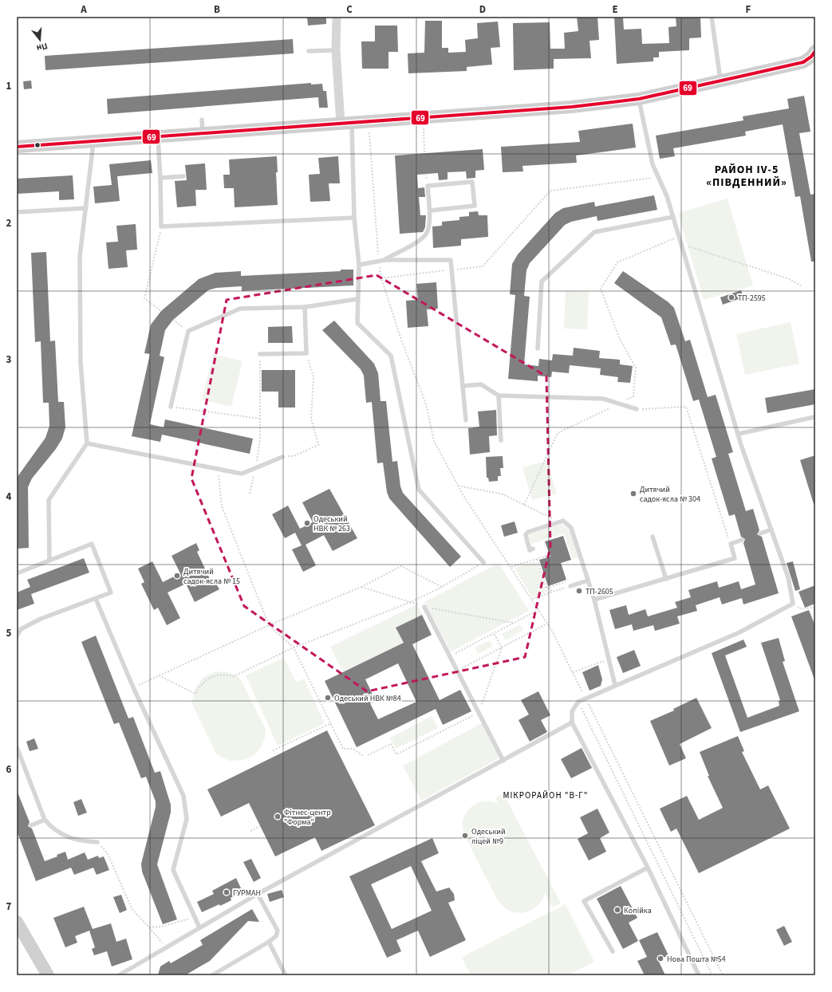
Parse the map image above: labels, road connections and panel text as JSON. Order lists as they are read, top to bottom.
{
  "districts": ["РАЙОН IV-5 «ПІВДЕННИЙ»", "МІКРОРАЙОН \"В-Г\""],
  "places": [
    "ТП-2595",
    "Дитячий садок-ясла № 304",
    "Одеський НВК № 263",
    "Дитячий садок-ясла № 15",
    "ТП-2605",
    "Одеський НВК №84",
    "Фітнес-центр \"Форма\"",
    "Одеський ліцей №9",
    "ГУРМАН",
    "Копійка",
    "Нова Пошта №54"
  ],
  "lines": ["transit line 69"],
  "north": "bottom",
  "grid": {
    "columns": [
      "A",
      "B",
      "C",
      "D",
      "E",
      "F"
    ],
    "rows": [
      "1",
      "2",
      "3",
      "4",
      "5",
      "6",
      "7"
    ]
  }
}
